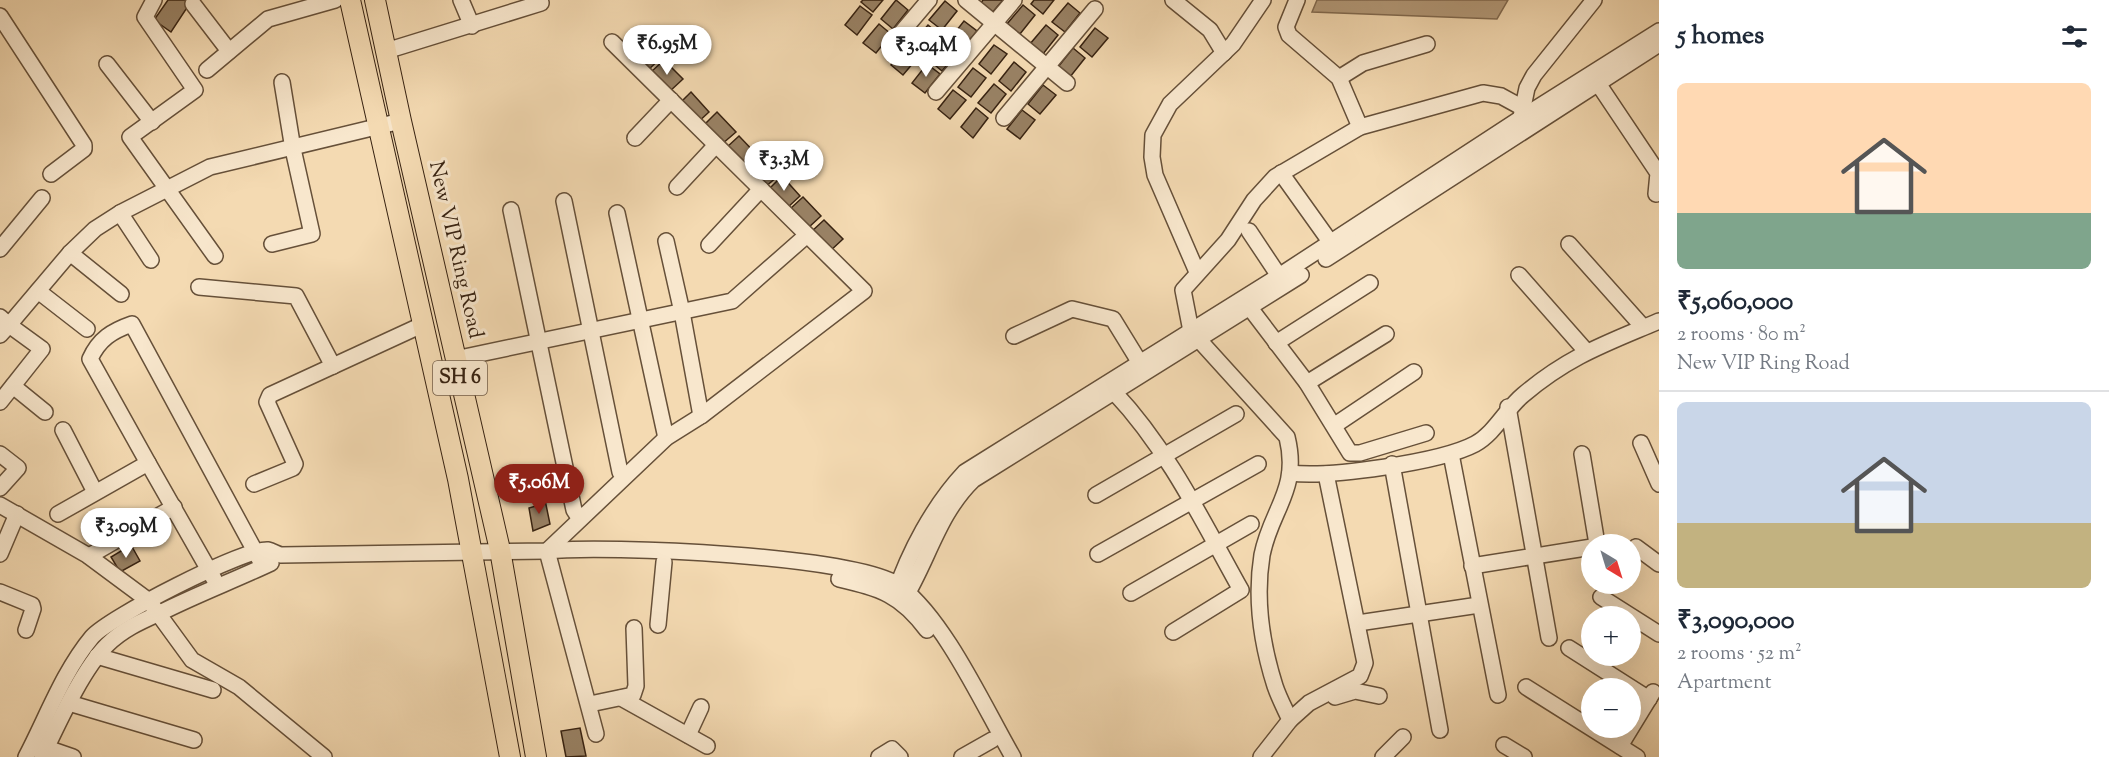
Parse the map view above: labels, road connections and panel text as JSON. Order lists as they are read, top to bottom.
{
  "streets": {
    "main road": ["New VIP Ring Road", "SH 6"]
  },
  "north": "bottom right",
  "page": {
    "heading": "5 homes",
    "price": [
      "₹6.95M",
      "₹3.04M",
      "₹3.3M",
      "₹5.06M",
      "₹3.09M"
    ],
    "list": [
      {
        "name": "₹5,060,000",
        "note": "2 rooms · 80 m² · New VIP Ring Road"
      },
      {
        "name": "₹3,090,000",
        "note": "2 rooms · 52 m² · Apartment"
      }
    ],
    "map_buttons": ["+", "−"]
  }
}
